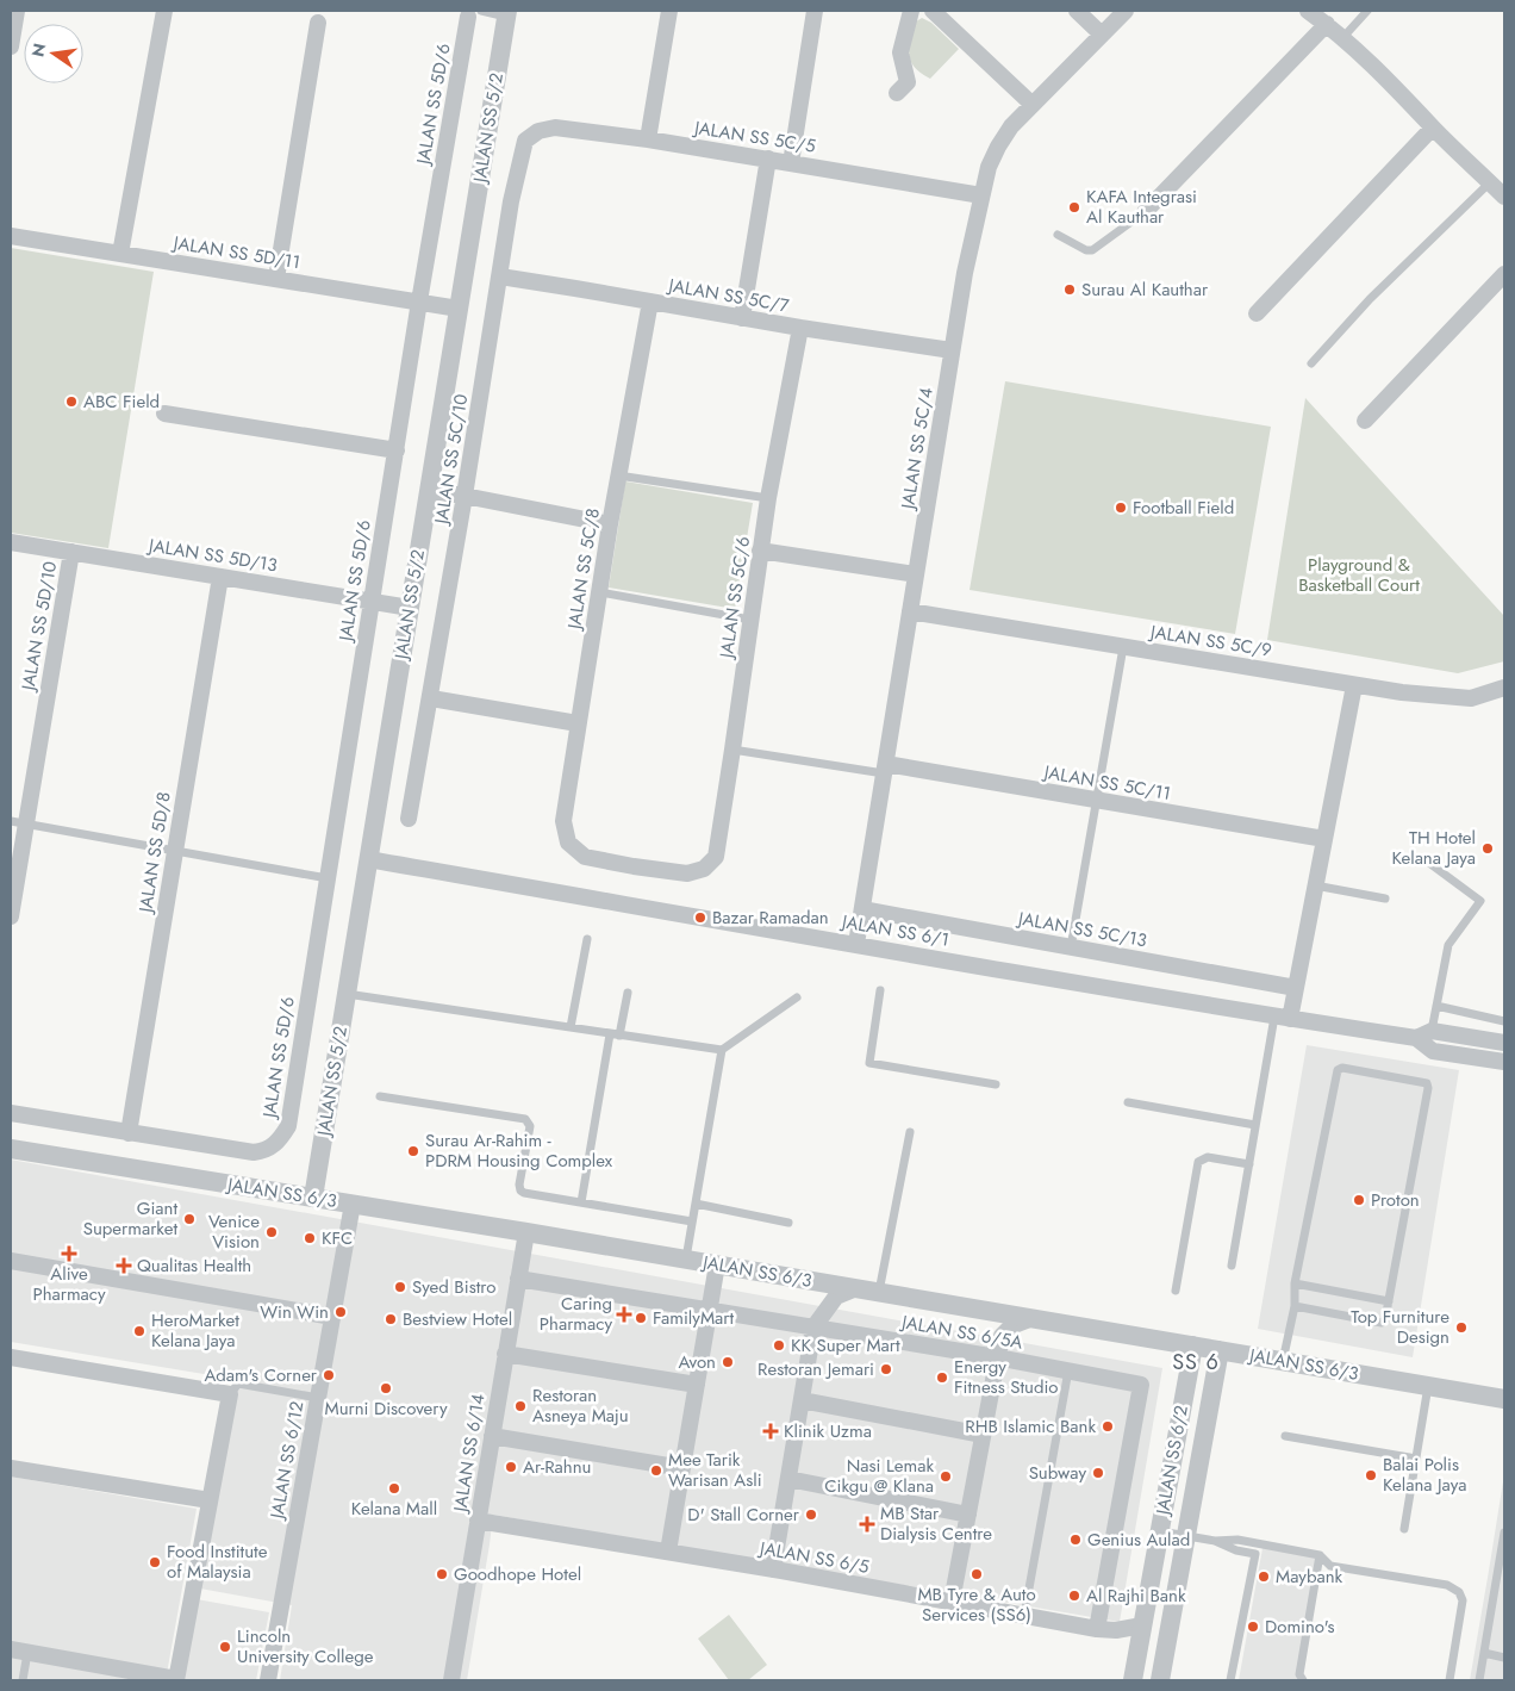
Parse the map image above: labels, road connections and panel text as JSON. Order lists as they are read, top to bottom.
{
  "streets": {
    "street": [
      "JALAN SS 5D/6",
      "JALAN SS 5/2",
      "JALAN SS 5C/5",
      "JALAN SS 5D/11",
      "JALAN SS 5C/7",
      "JALAN SS 5C/4",
      "JALAN SS 5C/10",
      "JALAN SS 5D/13",
      "JALAN SS 5C/8",
      "JALAN SS 5C/6",
      "JALAN SS 5D/10",
      "JALAN SS 5C/9",
      "JALAN SS 5C/11",
      "JALAN SS 5D/8",
      "JALAN SS 5C/13",
      "JALAN SS 6/1",
      "JALAN SS 6/3",
      "JALAN SS 6/5A",
      "JALAN SS 6/14",
      "JALAN SS 6/12",
      "JALAN SS 6/2",
      "JALAN SS 6/5"
    ]
  },
  "crossings": [
    ["JALAN SS 5D/6", "JALAN SS 5D/11"],
    ["JALAN SS 5D/6", "JALAN SS 5D/13"],
    ["JALAN SS 5D/6", "JALAN SS 5D/8"],
    ["JALAN SS 5/2", "JALAN SS 5D/11"],
    ["JALAN SS 5/2", "JALAN SS 5D/13"],
    ["JALAN SS 5/2", "JALAN SS 6/1"],
    ["JALAN SS 5/2", "JALAN SS 6/3"],
    ["JALAN SS 5C/5", "JALAN SS 5C/4"],
    ["JALAN SS 5C/5", "JALAN SS 5C/10"],
    ["JALAN SS 5C/7", "JALAN SS 5C/4"],
    ["JALAN SS 5C/7", "JALAN SS 5C/10"],
    ["JALAN SS 5C/7", "JALAN SS 5C/8"],
    ["JALAN SS 5C/7", "JALAN SS 5C/6"],
    ["JALAN SS 5C/4", "JALAN SS 5C/9"],
    ["JALAN SS 5C/4", "JALAN SS 5C/11"],
    ["JALAN SS 5C/4", "JALAN SS 5C/13"],
    ["JALAN SS 5C/4", "JALAN SS 6/1"],
    ["JALAN SS 5D/13", "JALAN SS 5D/10"],
    ["JALAN SS 5D/13", "JALAN SS 5D/8"],
    ["JALAN SS 5C/8", "JALAN SS 5C/6"],
    ["JALAN SS 6/3", "JALAN SS 6/14"],
    ["JALAN SS 6/3", "JALAN SS 6/12"],
    ["JALAN SS 6/3", "JALAN SS 6/2"],
    ["JALAN SS 6/5A", "JALAN SS 6/14"],
    ["JALAN SS 6/5A", "JALAN SS 6/5"],
    ["JALAN SS 6/14", "JALAN SS 6/5"],
    ["JALAN SS 6/2", "JALAN SS 6/5"]
  ],
  "districts": ["SS 6"],
  "parks": ["Playground & Basketball Court"],
  "places": {
    "other": [
      "KAFA Integrasi Al Kauthar",
      "Surau Al Kauthar",
      "ABC Field",
      "Football Field",
      "TH Hotel Kelana Jaya",
      "Bazar Ramadan",
      "Surau Ar-Rahim - PDRM Housing Complex",
      "Proton",
      "Giant Supermarket",
      "Venice Vision",
      "KFC",
      "Syed Bistro",
      "Win Win",
      "FamilyMart",
      "Bestview Hotel",
      "Top Furniture Design",
      "HeroMarket Kelana Jaya",
      "KK Super Mart",
      "Avon",
      "Restoran Jemari",
      "Adam's Corner",
      "Energy Fitness Studio",
      "Murni Discovery",
      "Restoran Asneya Maju",
      "RHB Islamic Bank",
      "Ar-Rahnu",
      "Mee Tarik Warisan Asli",
      "Subway",
      "Balai Polis Kelana Jaya",
      "Nasi Lemak Cikgu @ Klana",
      "Kelana Mall",
      "D' Stall Corner",
      "Genius Aulad",
      "Food Institute of Malaysia",
      "Goodhope Hotel",
      "MB Tyre & Auto Services (SS6)",
      "Maybank",
      "Al Rajhi Bank",
      "Domino's",
      "Lincoln University College"
    ],
    "health": [
      "Alive Pharmacy",
      "Qualitas Health",
      "Caring Pharmacy",
      "Klinik Uzma",
      "MB Star Dialysis Centre"
    ]
  },
  "north": "left"
}
